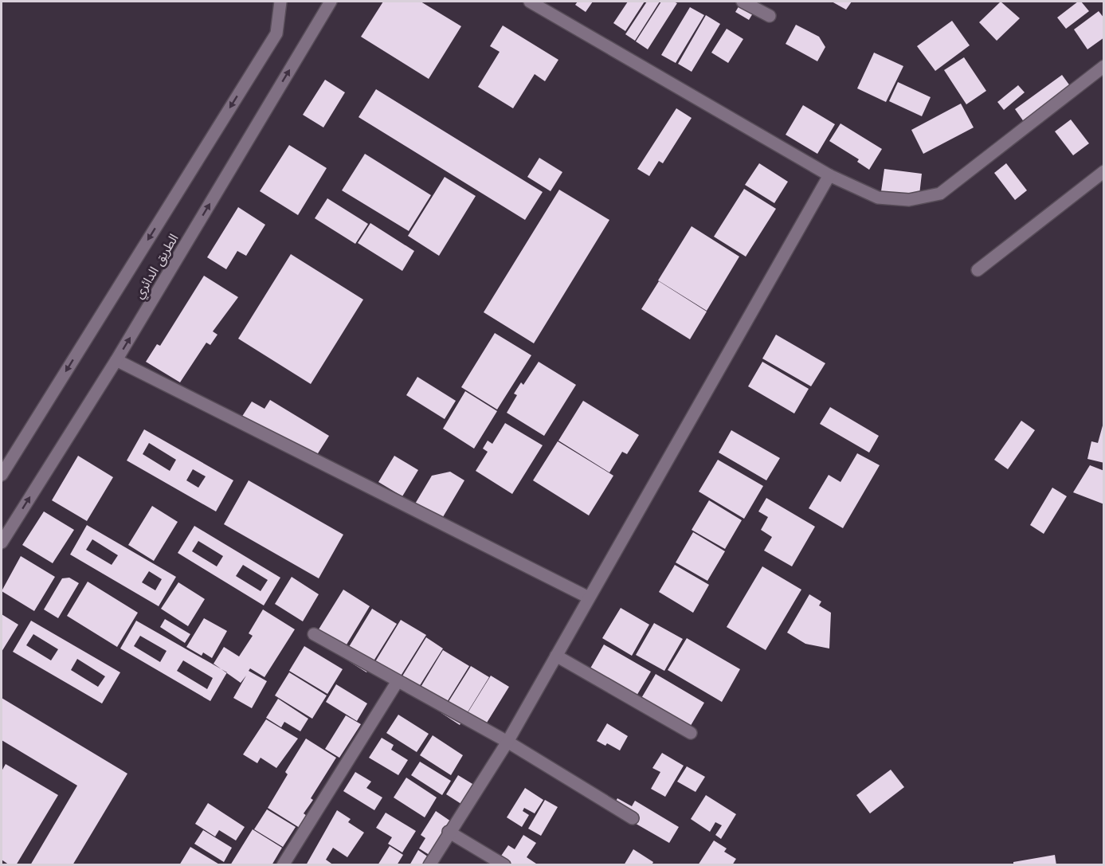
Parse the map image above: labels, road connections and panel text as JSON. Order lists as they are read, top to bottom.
{
  "streets": {
    "street": ["الطريق الدائري"]
  }
}
